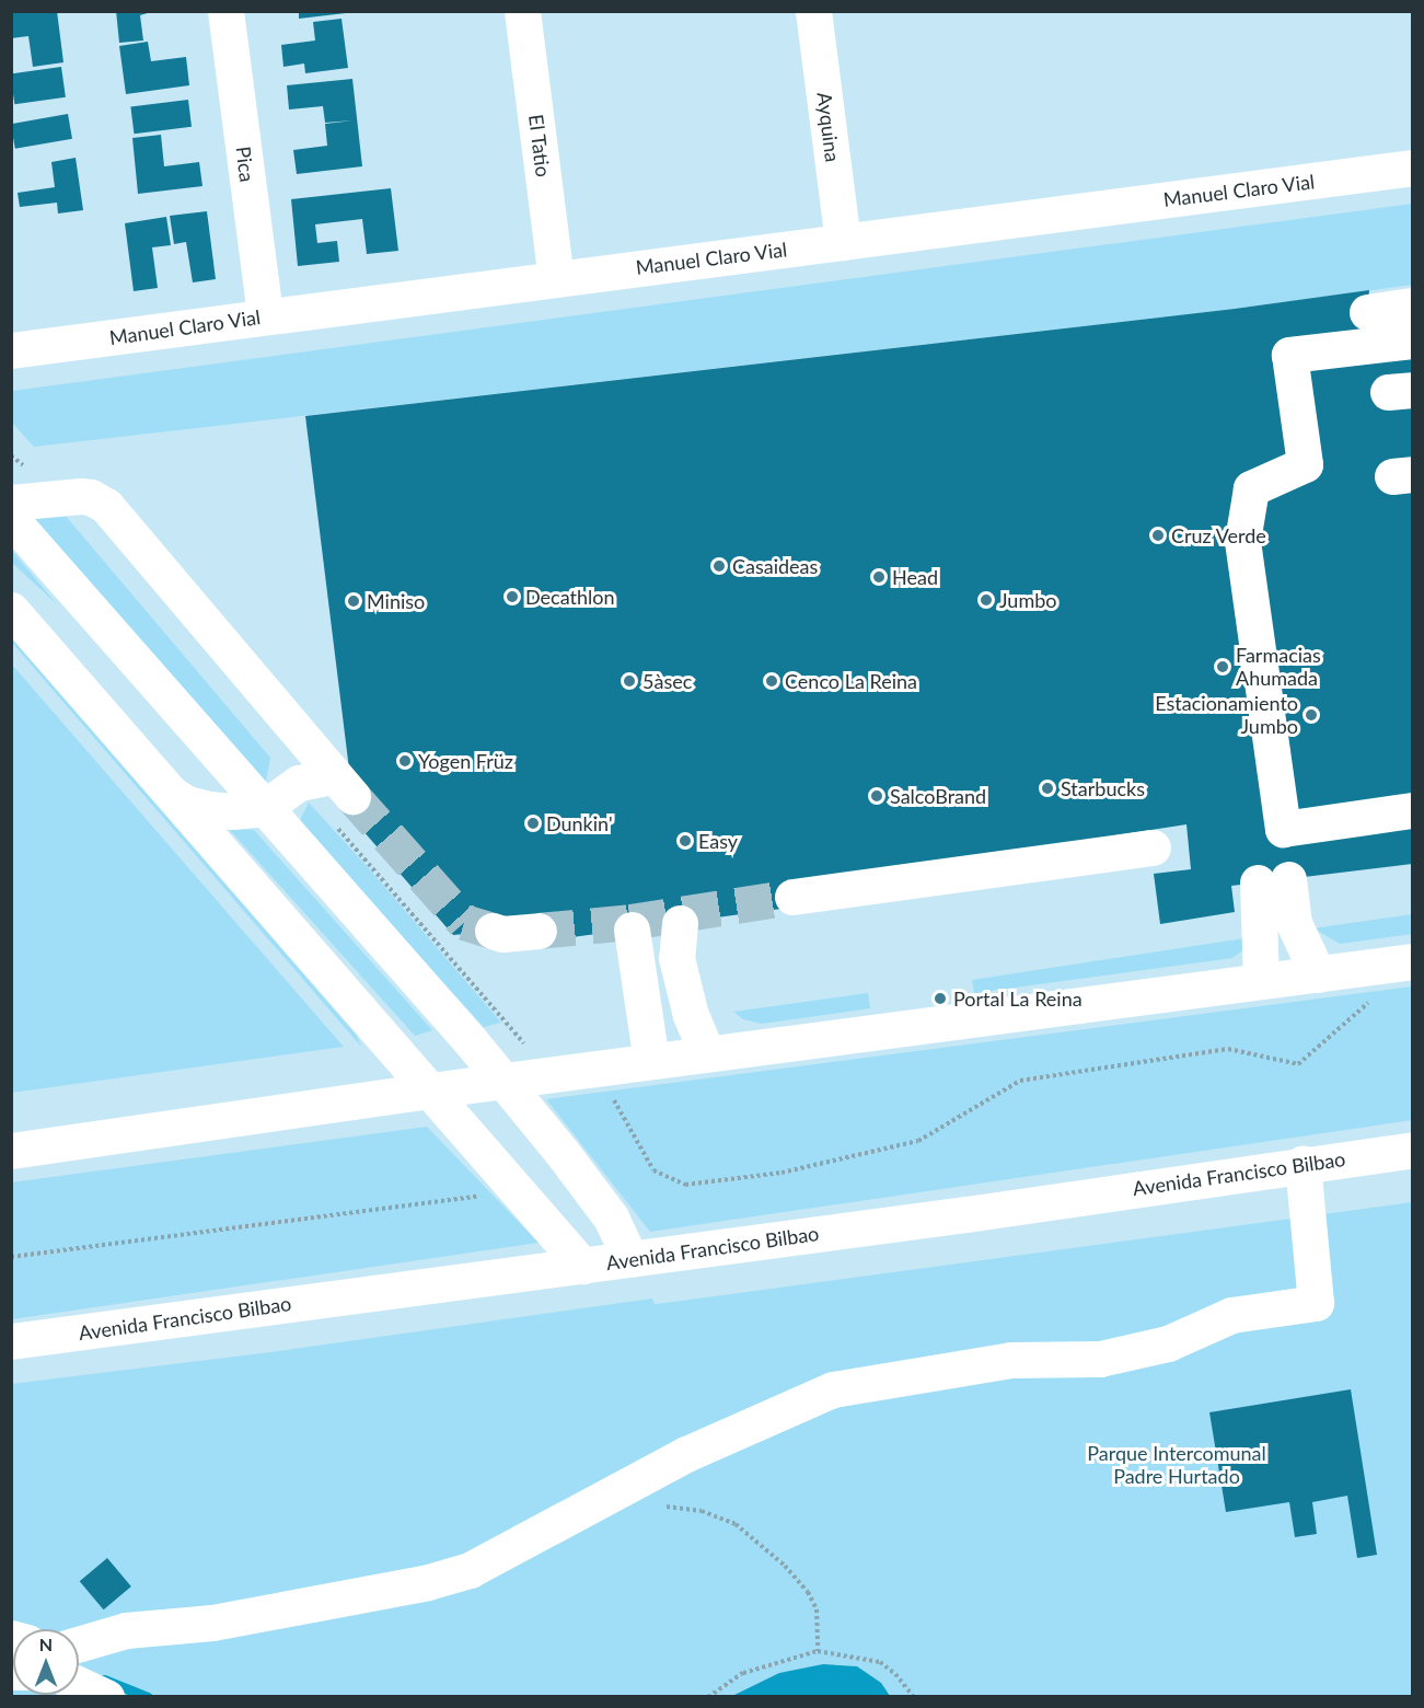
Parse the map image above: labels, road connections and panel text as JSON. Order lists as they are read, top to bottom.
{
  "streets": {
    "main road": [
      "Ayquina",
      "El Tatio",
      "Pica",
      "Manuel Claro Vial",
      "Avenida Francisco Bilbao"
    ]
  },
  "crossings": [
    ["Ayquina", "Manuel Claro Vial"],
    ["El Tatio", "Manuel Claro Vial"],
    ["Pica", "Manuel Claro Vial"]
  ],
  "parks": ["Parque Intercomunal Padre Hurtado"],
  "places": [
    "Cruz Verde",
    "Casaideas",
    "Head",
    "Decathlon",
    "Jumbo",
    "Miniso",
    "Farmacias Ahumada",
    "5àsec",
    "Cenco La Reina",
    "Estacionamiento Jumbo",
    "Yogen Früz",
    "Starbucks",
    "SalcoBrand",
    "Dunkin'",
    "Easy",
    "Portal La Reina"
  ],
  "north": "top"
}
